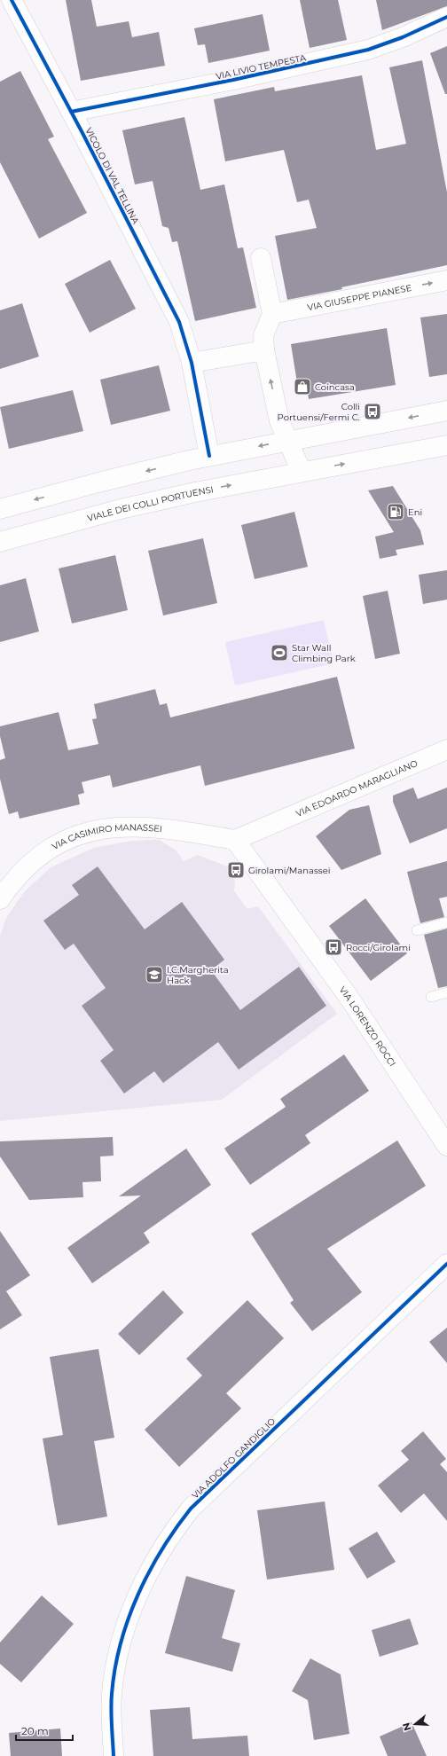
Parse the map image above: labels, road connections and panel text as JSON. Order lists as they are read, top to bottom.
{
  "streets": {
    "street": [
      "VIA LIVIO TEMPESTA",
      "VICOLO DI VAL TELLINA",
      "VIA GIUSEPPE PIANESE",
      "VIALE DEI COLLI PORTUENSI",
      "VIA EDOARDO MARAGLIANO",
      "VIA CASIMIRO MANASSEI",
      "VIA LORENZO ROCCI",
      "VIA ADOLFO GANDIGLIO"
    ]
  },
  "crossings": [
    ["VIA LIVIO TEMPESTA", "VICOLO DI VAL TELLINA"],
    ["VIA EDOARDO MARAGLIANO", "VIA CASIMIRO MANASSEI"],
    ["VIA EDOARDO MARAGLIANO", "VIA LORENZO ROCCI"],
    ["VIA CASIMIRO MANASSEI", "VIA LORENZO ROCCI"]
  ],
  "places": {
    "shop": ["Coincasa"],
    "bus stop": ["Colli Portuensi/Fermi C.", "Girolami/Manassei", "Rocci/Girolami"],
    "fuel station": ["Eni"],
    "sports": ["Star Wall Climbing Park"],
    "school or university": ["I.C.Margherita Hack"]
  },
  "scale_bar": "20 m",
  "north": "left"
}
